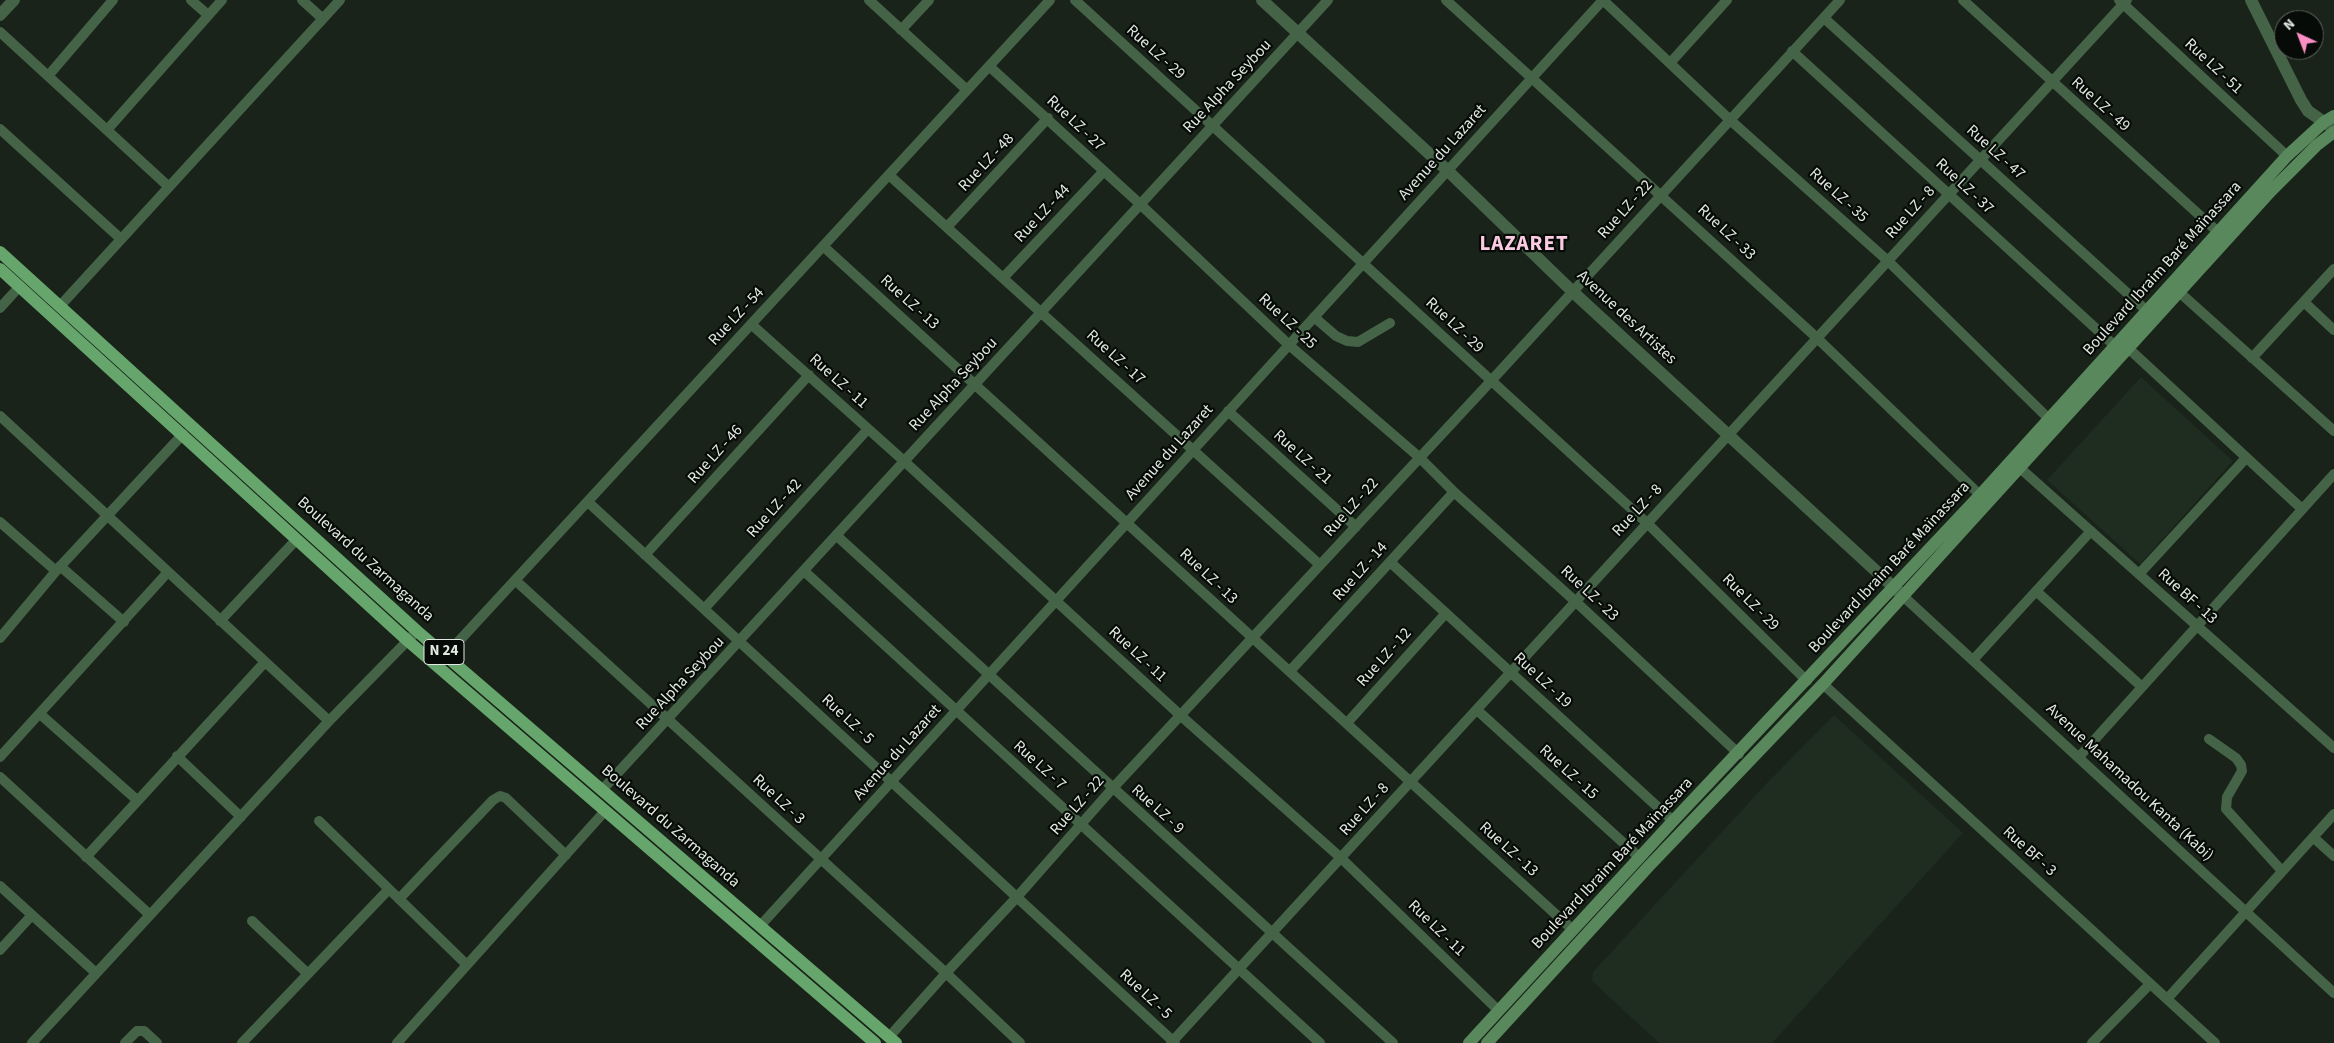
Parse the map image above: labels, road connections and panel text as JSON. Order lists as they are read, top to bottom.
{
  "streets": {
    "main road": ["Boulevard Ibraim Baré Maïnassara", "Boulevard du Zarmaganda", "N 24"],
    "street": [
      "Rue LZ - 29",
      "Rue LZ - 51",
      "Rue Alpha Seybou",
      "Rue LZ - 49",
      "Rue LZ - 27",
      "Avenue du Lazaret",
      "Rue LZ - 47",
      "Rue LZ - 48",
      "Rue LZ - 37",
      "Rue LZ - 35",
      "Rue LZ - 22",
      "Rue LZ - 8",
      "Rue LZ - 44",
      "Rue LZ - 33",
      "Rue LZ - 13",
      "Rue LZ - 54",
      "Avenue des Artistes",
      "Rue LZ - 25",
      "Rue LZ - 17",
      "Rue LZ - 11",
      "Rue LZ - 46",
      "Rue LZ - 21",
      "Rue LZ - 42",
      "Rue LZ - 14",
      "Rue LZ - 23",
      "Rue BF - 13",
      "Rue LZ - 12",
      "Rue LZ - 19",
      "Rue LZ - 5",
      "Rue LZ - 7",
      "Rue LZ - 15",
      "Avenue Mahamadou Kanta (Kabi)",
      "Rue LZ - 3",
      "Rue LZ - 9",
      "Rue BF - 3"
    ]
  },
  "crossings": [
    ["Rue LZ - 29", "Rue Alpha Seybou"],
    ["Rue LZ - 29", "Avenue du Lazaret"],
    ["Rue LZ - 29", "Rue LZ - 22"],
    ["Rue LZ - 29", "Rue LZ - 8"],
    ["Rue LZ - 29", "Boulevard Ibraim Baré Maïnassara"],
    ["Rue LZ - 51", "Rue LZ - 8"],
    ["Rue LZ - 51", "Boulevard Ibraim Baré Maïnassara"],
    ["Rue Alpha Seybou", "Rue LZ - 27"],
    ["Rue Alpha Seybou", "Rue LZ - 13"],
    ["Rue Alpha Seybou", "Avenue des Artistes"],
    ["Rue Alpha Seybou", "Rue LZ - 25"],
    ["Rue Alpha Seybou", "Rue LZ - 17"],
    ["Rue Alpha Seybou", "Rue LZ - 11"],
    ["Rue Alpha Seybou", "Boulevard du Zarmaganda"],
    ["Rue Alpha Seybou", "Rue LZ - 5"],
    ["Rue Alpha Seybou", "Rue LZ - 7"],
    ["Rue Alpha Seybou", "Rue LZ - 3"],
    ["Rue Alpha Seybou", "Rue LZ - 9"],
    ["Rue LZ - 49", "Rue LZ - 8"],
    ["Rue LZ - 49", "Boulevard Ibraim Baré Maïnassara"],
    ["Rue LZ - 27", "Rue LZ - 48"],
    ["Rue LZ - 27", "Rue LZ - 44"],
    ["Rue LZ - 27", "Rue LZ - 54"],
    ["Rue LZ - 27", "Rue LZ - 25"],
    ["Avenue du Lazaret", "Rue LZ - 35"],
    ["Avenue du Lazaret", "Rue LZ - 33"],
    ["Avenue du Lazaret", "Rue LZ - 13"],
    ["Avenue du Lazaret", "Avenue des Artistes"],
    ["Avenue du Lazaret", "Rue LZ - 25"],
    ["Avenue du Lazaret", "Rue LZ - 17"],
    ["Avenue du Lazaret", "Rue LZ - 11"],
    ["Avenue du Lazaret", "Rue LZ - 21"],
    ["Avenue du Lazaret", "Boulevard du Zarmaganda"],
    ["Avenue du Lazaret", "Rue LZ - 5"],
    ["Avenue du Lazaret", "Rue LZ - 7"],
    ["Avenue du Lazaret", "Rue LZ - 3"],
    ["Avenue du Lazaret", "Rue LZ - 9"],
    ["Rue LZ - 47", "Rue LZ - 22"],
    ["Rue LZ - 47", "Rue LZ - 8"],
    ["Rue LZ - 47", "Boulevard Ibraim Baré Maïnassara"],
    ["Rue LZ - 48", "Rue LZ - 17"],
    ["Rue LZ - 37", "Rue LZ - 22"],
    ["Rue LZ - 37", "Rue LZ - 8"],
    ["Rue LZ - 37", "Boulevard Ibraim Baré Maïnassara"],
    ["Rue LZ - 35", "Rue LZ - 22"],
    ["Rue LZ - 35", "Rue LZ - 8"],
    ["Rue LZ - 35", "Boulevard Ibraim Baré Maïnassara"],
    ["Rue LZ - 22", "Rue LZ - 33"],
    ["Rue LZ - 22", "Rue LZ - 13"],
    ["Rue LZ - 22", "Avenue des Artistes"],
    ["Rue LZ - 22", "Rue LZ - 25"],
    ["Rue LZ - 22", "Rue LZ - 17"],
    ["Rue LZ - 22", "Rue LZ - 11"],
    ["Rue LZ - 22", "Rue LZ - 21"],
    ["Rue LZ - 22", "Boulevard du Zarmaganda"],
    ["Rue LZ - 22", "Rue LZ - 23"],
    ["Rue LZ - 22", "Rue LZ - 5"],
    ["Rue LZ - 22", "Rue LZ - 7"],
    ["Rue LZ - 22", "Rue LZ - 3"],
    ["Rue LZ - 22", "Rue LZ - 9"],
    ["Rue LZ - 8", "Rue LZ - 33"],
    ["Rue LZ - 8", "Rue LZ - 13"],
    ["Rue LZ - 8", "Avenue des Artistes"],
    ["Rue LZ - 8", "Rue LZ - 11"],
    ["Rue LZ - 8", "Rue LZ - 23"],
    ["Rue LZ - 8", "Rue LZ - 19"],
    ["Rue LZ - 8", "Rue LZ - 5"],
    ["Rue LZ - 8", "Rue LZ - 7"],
    ["Rue LZ - 8", "Rue LZ - 15"],
    ["Rue LZ - 8", "Rue LZ - 9"],
    ["Rue LZ - 44", "Rue LZ - 17"],
    ["Rue LZ - 33", "Boulevard Ibraim Baré Maïnassara"],
    ["Boulevard Ibraim Baré Maïnassara", "Rue LZ - 13"],
    ["Boulevard Ibraim Baré Maïnassara", "Avenue des Artistes"],
    ["Boulevard Ibraim Baré Maïnassara", "Rue LZ - 11"],
    ["Boulevard Ibraim Baré Maïnassara", "Rue LZ - 23"],
    ["Boulevard Ibraim Baré Maïnassara", "Rue BF - 13"],
    ["Boulevard Ibraim Baré Maïnassara", "Rue LZ - 19"],
    ["Boulevard Ibraim Baré Maïnassara", "Rue LZ - 15"],
    ["Boulevard Ibraim Baré Maïnassara", "Avenue Mahamadou Kanta (Kabi)"],
    ["Boulevard Ibraim Baré Maïnassara", "Rue BF - 3"],
    ["Rue LZ - 13", "Rue LZ - 54"],
    ["Rue LZ - 13", "Rue LZ - 14"],
    ["Rue LZ - 13", "Rue LZ - 12"],
    ["Rue LZ - 54", "Rue LZ - 17"],
    ["Rue LZ - 54", "Rue LZ - 11"],
    ["Rue LZ - 54", "Boulevard du Zarmaganda"],
    ["Rue LZ - 54", "Rue LZ - 5"],
    ["Rue LZ - 54", "Rue LZ - 3"],
    ["Avenue des Artistes", "Avenue Mahamadou Kanta (Kabi)"],
    ["Rue LZ - 25", "Rue LZ - 23"],
    ["Rue LZ - 11", "Rue LZ - 46"],
    ["Rue LZ - 11", "Rue LZ - 42"],
    ["Rue LZ - 46", "Rue LZ - 5"],
    ["Rue LZ - 42", "Rue LZ - 5"],
    ["Rue LZ - 14", "Rue LZ - 23"],
    ["Rue LZ - 14", "Rue LZ - 19"],
    ["Rue LZ - 12", "Rue LZ - 19"]
  ],
  "districts": ["LAZARET"],
  "north": "top left"
}
